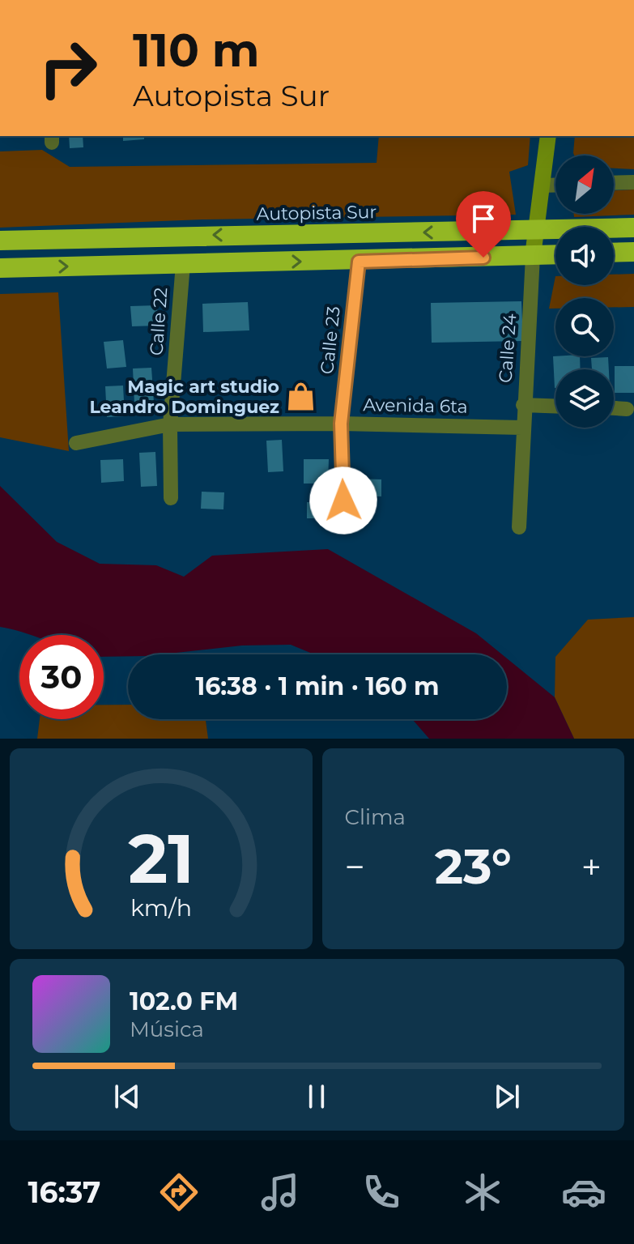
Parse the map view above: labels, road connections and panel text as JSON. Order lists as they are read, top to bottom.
{
  "streets": {
    "highway": ["Autopista Sur"],
    "street": [
      "Calle 22",
      "Calle 23",
      "Calle 24",
      "Avenida 6ta"
    ]
  },
  "crossings": [
    ["Autopista Sur", "Calle 24"],
    ["Calle 22", "Avenida 6ta"],
    ["Calle 23", "Avenida 6ta"],
    ["Calle 24", "Avenida 6ta"]
  ],
  "places": {
    "shop": ["Magic art studio Leandro Dominguez"]
  },
  "north": "top right",
  "page": {
    "turn": ["110 m", "Autopista Sur"],
    "limit": "30",
    "trip": "16:38 · 1 min · 160 m",
    "tile": "Clima",
    "heat": ["−", "23°", "+"],
    "song": ["102.0 FM", "Música"],
    "tabs": "16:37",
    "gauge": ["21", "km/h"]
  }
}
